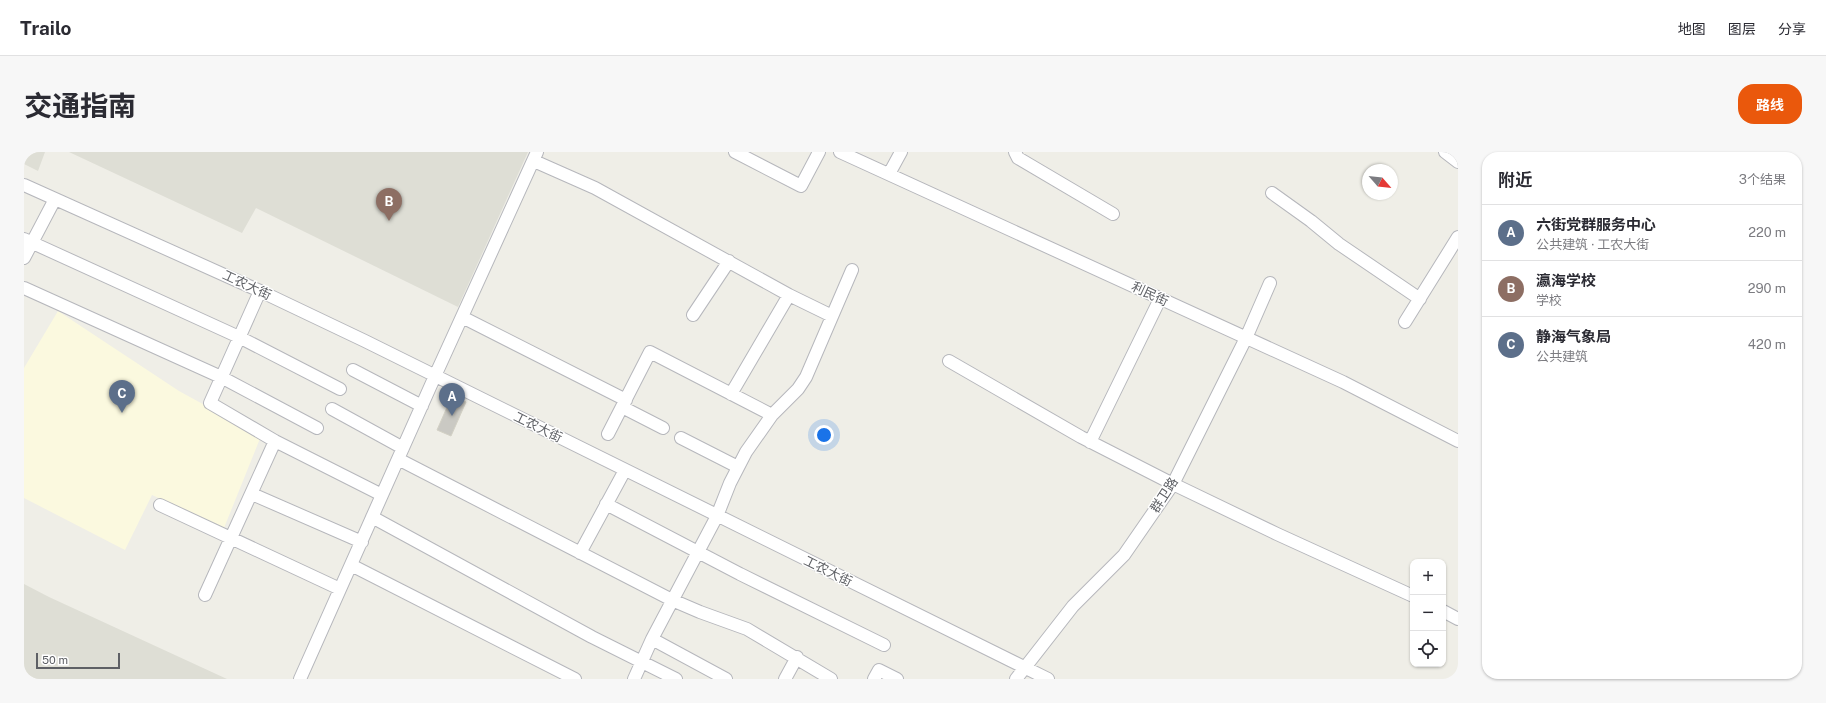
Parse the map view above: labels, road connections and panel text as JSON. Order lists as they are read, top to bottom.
{
  "streets": {
    "street": ["工农大街", "利民街", "群卫路"]
  },
  "crossings": [
    ["工农大街", "群卫路"],
    ["利民街", "群卫路"]
  ],
  "scale_bar": "50 m",
  "north": "bottom right",
  "page": {
    "header": "Trailo",
    "nav": ["地图", "图层", "分享"],
    "title": "交通指南",
    "buttons": "路线",
    "heading": ["附近", "3个结果"],
    "pins": ["B", "C", "A"],
    "list": [
      {
        "mark": "A",
        "name": "六街党群服务中心",
        "note": "公共建筑 · 工农大街",
        "value": "220 m"
      },
      {
        "mark": "B",
        "name": "瀛海学校",
        "note": "学校",
        "value": "290 m"
      },
      {
        "mark": "C",
        "name": "静海气象局",
        "note": "公共建筑",
        "value": "420 m"
      }
    ],
    "map_buttons": ["+", "−"],
    "scale": "50 m"
  }
}
